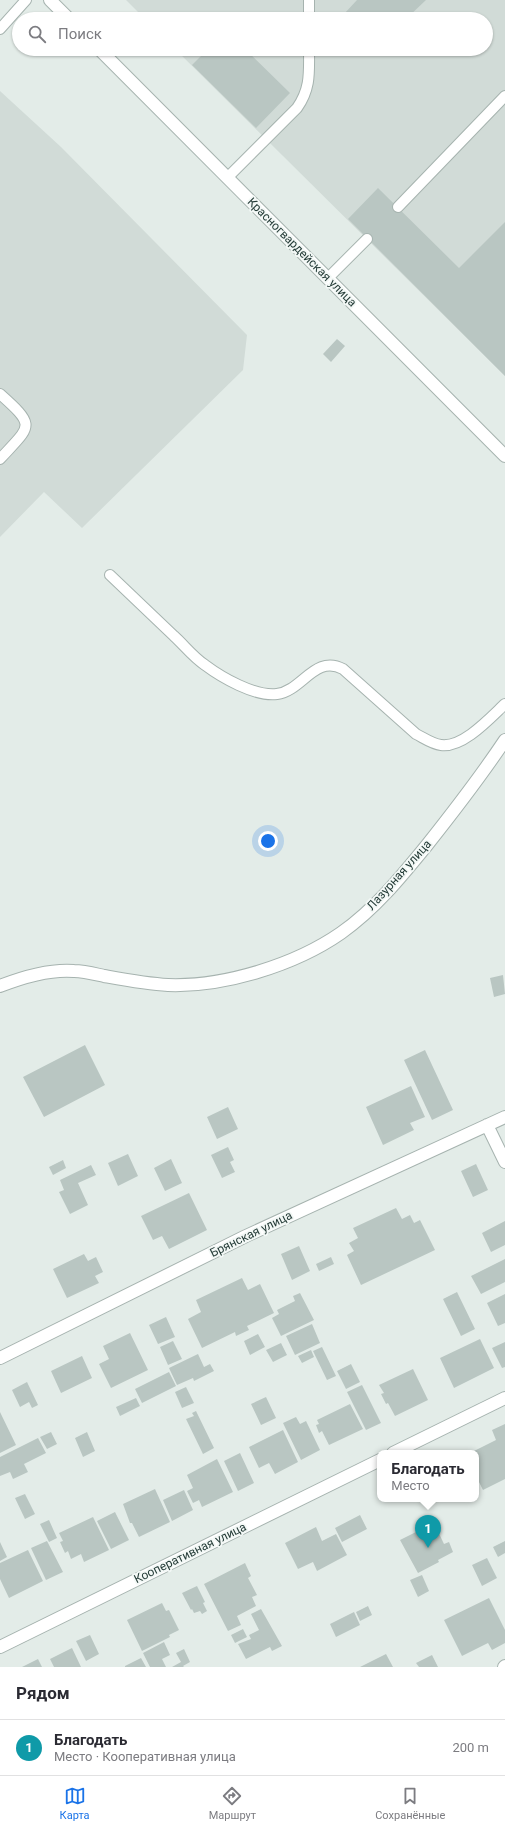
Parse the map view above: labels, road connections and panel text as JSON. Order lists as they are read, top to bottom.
{
  "streets": {
    "street": [
      "Красногвардейская улица",
      "Лазурная улица",
      "Брянская улица",
      "Кооперативная улица"
    ]
  },
  "page": {
    "search": "Поиск",
    "popup": ["Благодать", "Место"],
    "pins": "1",
    "heading": "Рядом",
    "list": [
      {
        "mark": "1",
        "name": "Благодать",
        "note": "Место · Кооперативная улица",
        "value": "200 m"
      }
    ],
    "nav": ["Карта", "Маршрут", "Сохранённые"]
  }
}
